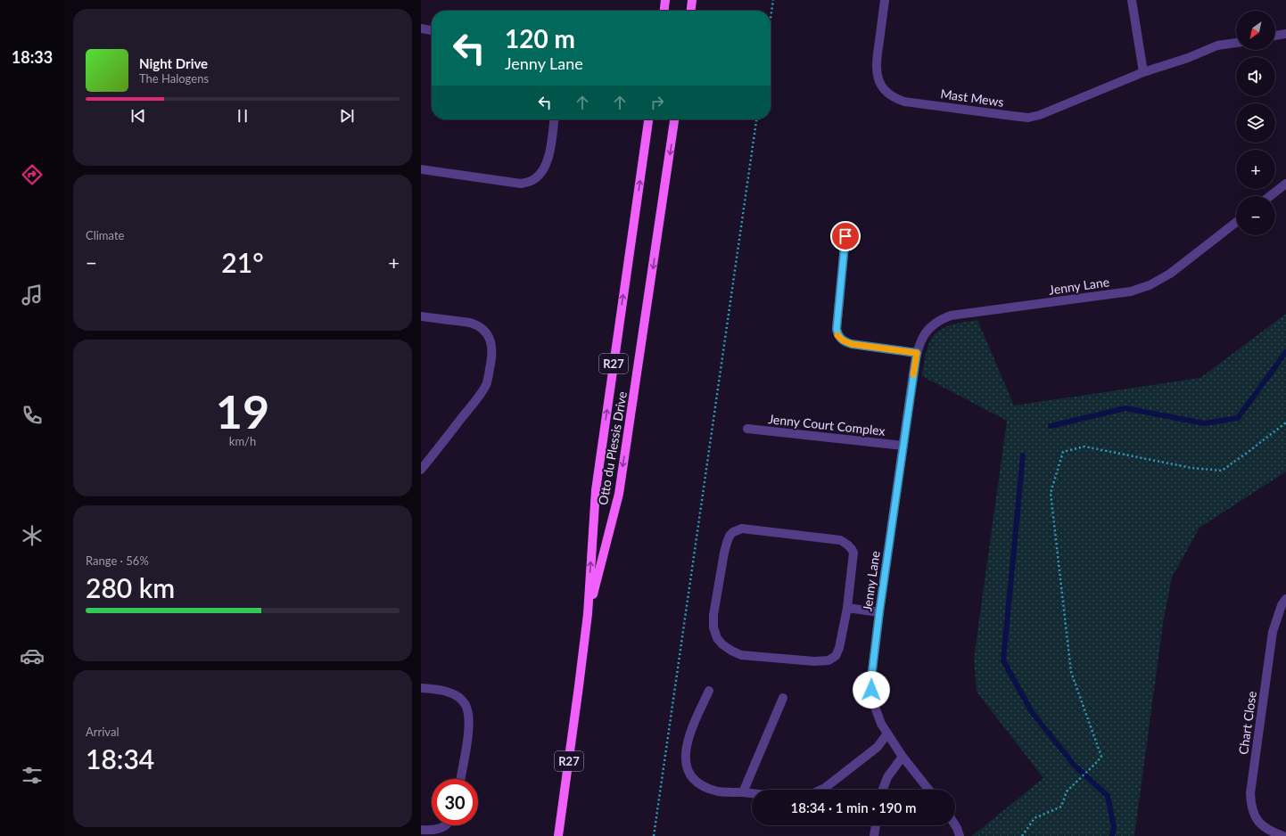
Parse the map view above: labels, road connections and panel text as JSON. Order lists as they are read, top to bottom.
{
  "streets": {
    "main road": ["R27", "Otto du Plessis Drive"],
    "street": [
      "Mast Mews",
      "Jenny Lane",
      "Jenny Court Complex",
      "Chart Close"
    ]
  },
  "crossings": [
    ["Jenny Lane", "Jenny Court Complex"]
  ],
  "north": "bottom left",
  "page": {
    "tabs": "18:33",
    "map_buttons": ["+", "−"],
    "turn": ["120 m", "Jenny Lane"],
    "song": ["Night Drive", "The Halogens"],
    "tile": [
      "Climate",
      ["19", "km/h"],
      ["Range · 56%", "280 km"],
      ["Arrival", "18:34"]
    ],
    "heat": ["−", "21°", "+"],
    "limit": "30",
    "trip": "18:34 · 1 min · 190 m"
  }
}
